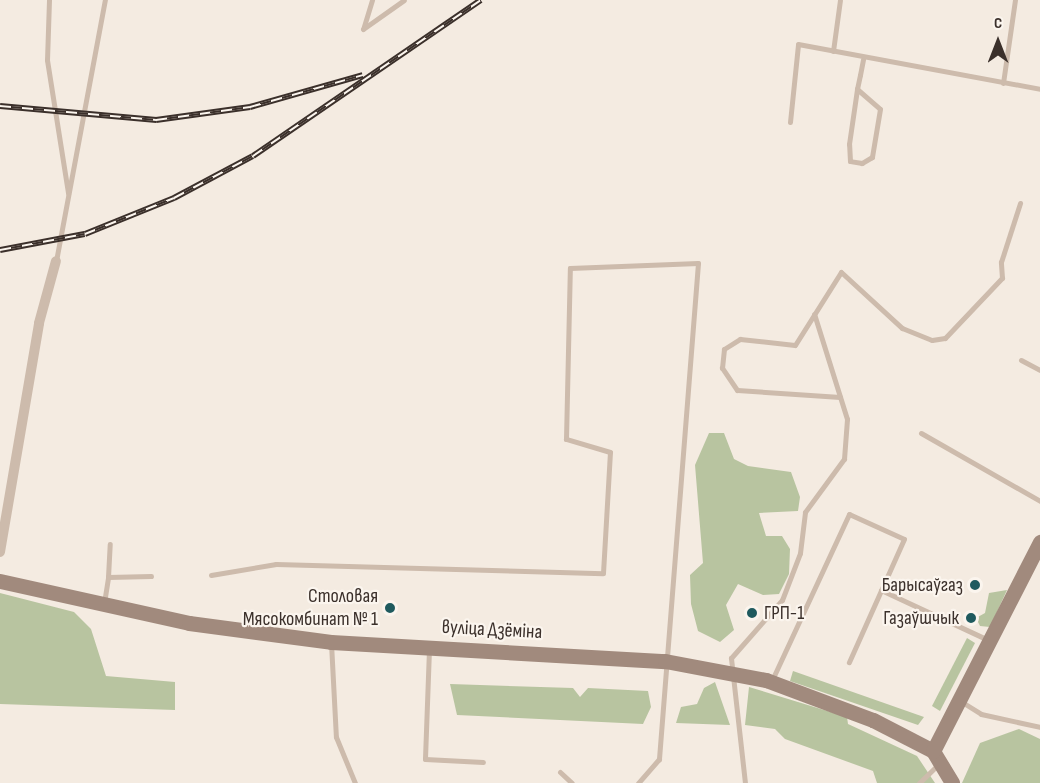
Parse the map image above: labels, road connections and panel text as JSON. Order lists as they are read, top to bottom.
{
  "streets": {
    "main road": ["вуліца Дзёміна"]
  },
  "places": [
    "Барысаўгаз",
    "Столовая Мясокомбинат № 1",
    "ГРП-1",
    "Газаўшчык"
  ],
  "north": "top"
}
